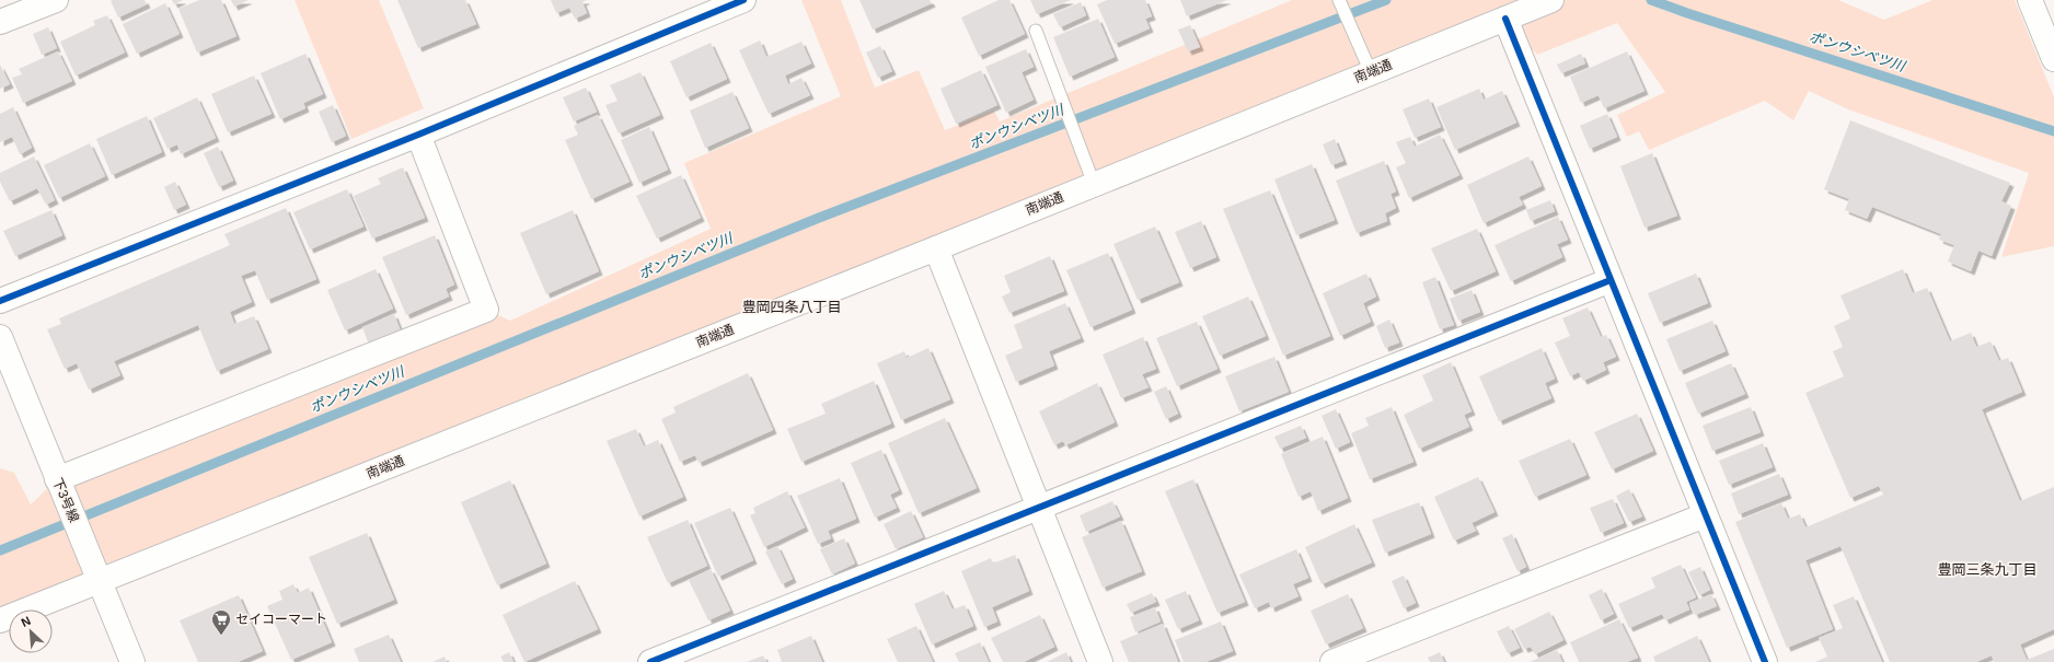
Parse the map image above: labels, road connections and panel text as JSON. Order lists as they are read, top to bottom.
{
  "streets": {
    "street": ["南端通", "下3号線"]
  },
  "crossings": [
    ["南端通", "下3号線"]
  ],
  "districts": ["豊岡四条八丁目", "豊岡三条九丁目"],
  "water": ["ポンウシベツ川"],
  "places": {
    "supermarket": ["セイコーマート"]
  },
  "north": "top left"
}
